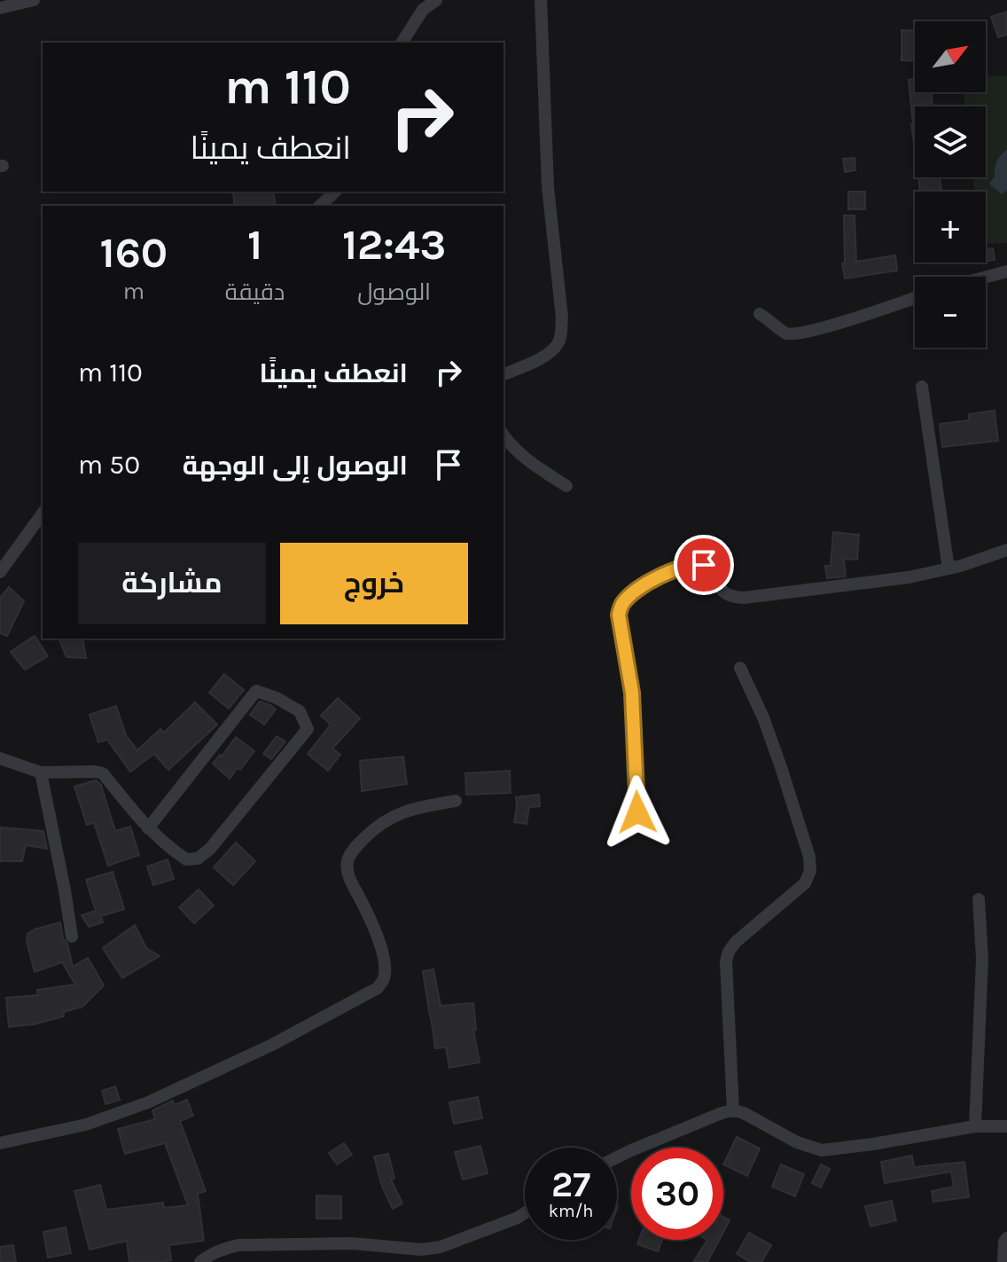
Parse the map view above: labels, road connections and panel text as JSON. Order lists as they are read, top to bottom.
{
  "north": "top right",
  "page": {
    "map_buttons": ["+", "−"],
    "turn": ["110 m", "انعطف يمينًا"],
    "eta": [
      "12:43",
      "الوصول",
      "1",
      "دقيقة",
      "160",
      "m"
    ],
    "list": [
      {
        "name": "انعطف يمينًا",
        "value": "110 m"
      },
      {
        "name": "الوصول إلى الوجهة",
        "value": "50 m"
      }
    ],
    "buttons": ["خروج", "مشاركة"],
    "speed": "27 km/h",
    "limit": "30"
  }
}
